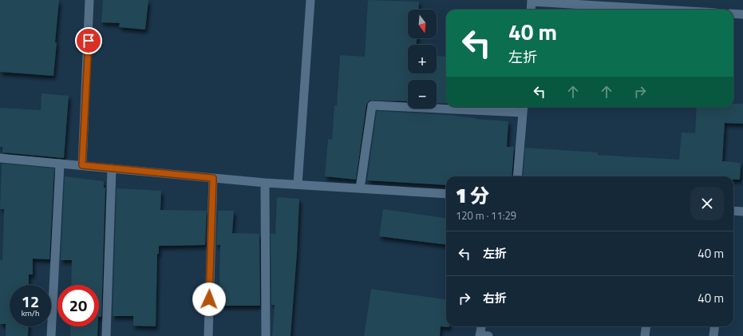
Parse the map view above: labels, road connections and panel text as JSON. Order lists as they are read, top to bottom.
{
  "north": "bottom",
  "page": {
    "map_buttons": ["+", "−"],
    "turn": ["40 m", "左折"],
    "heading": ["1 分", "120 m · 11:29"],
    "list": [
      {
        "name": "左折",
        "value": "40 m"
      },
      {
        "name": "右折",
        "value": "40 m"
      }
    ],
    "speed": "12 km/h",
    "limit": "20"
  }
}
